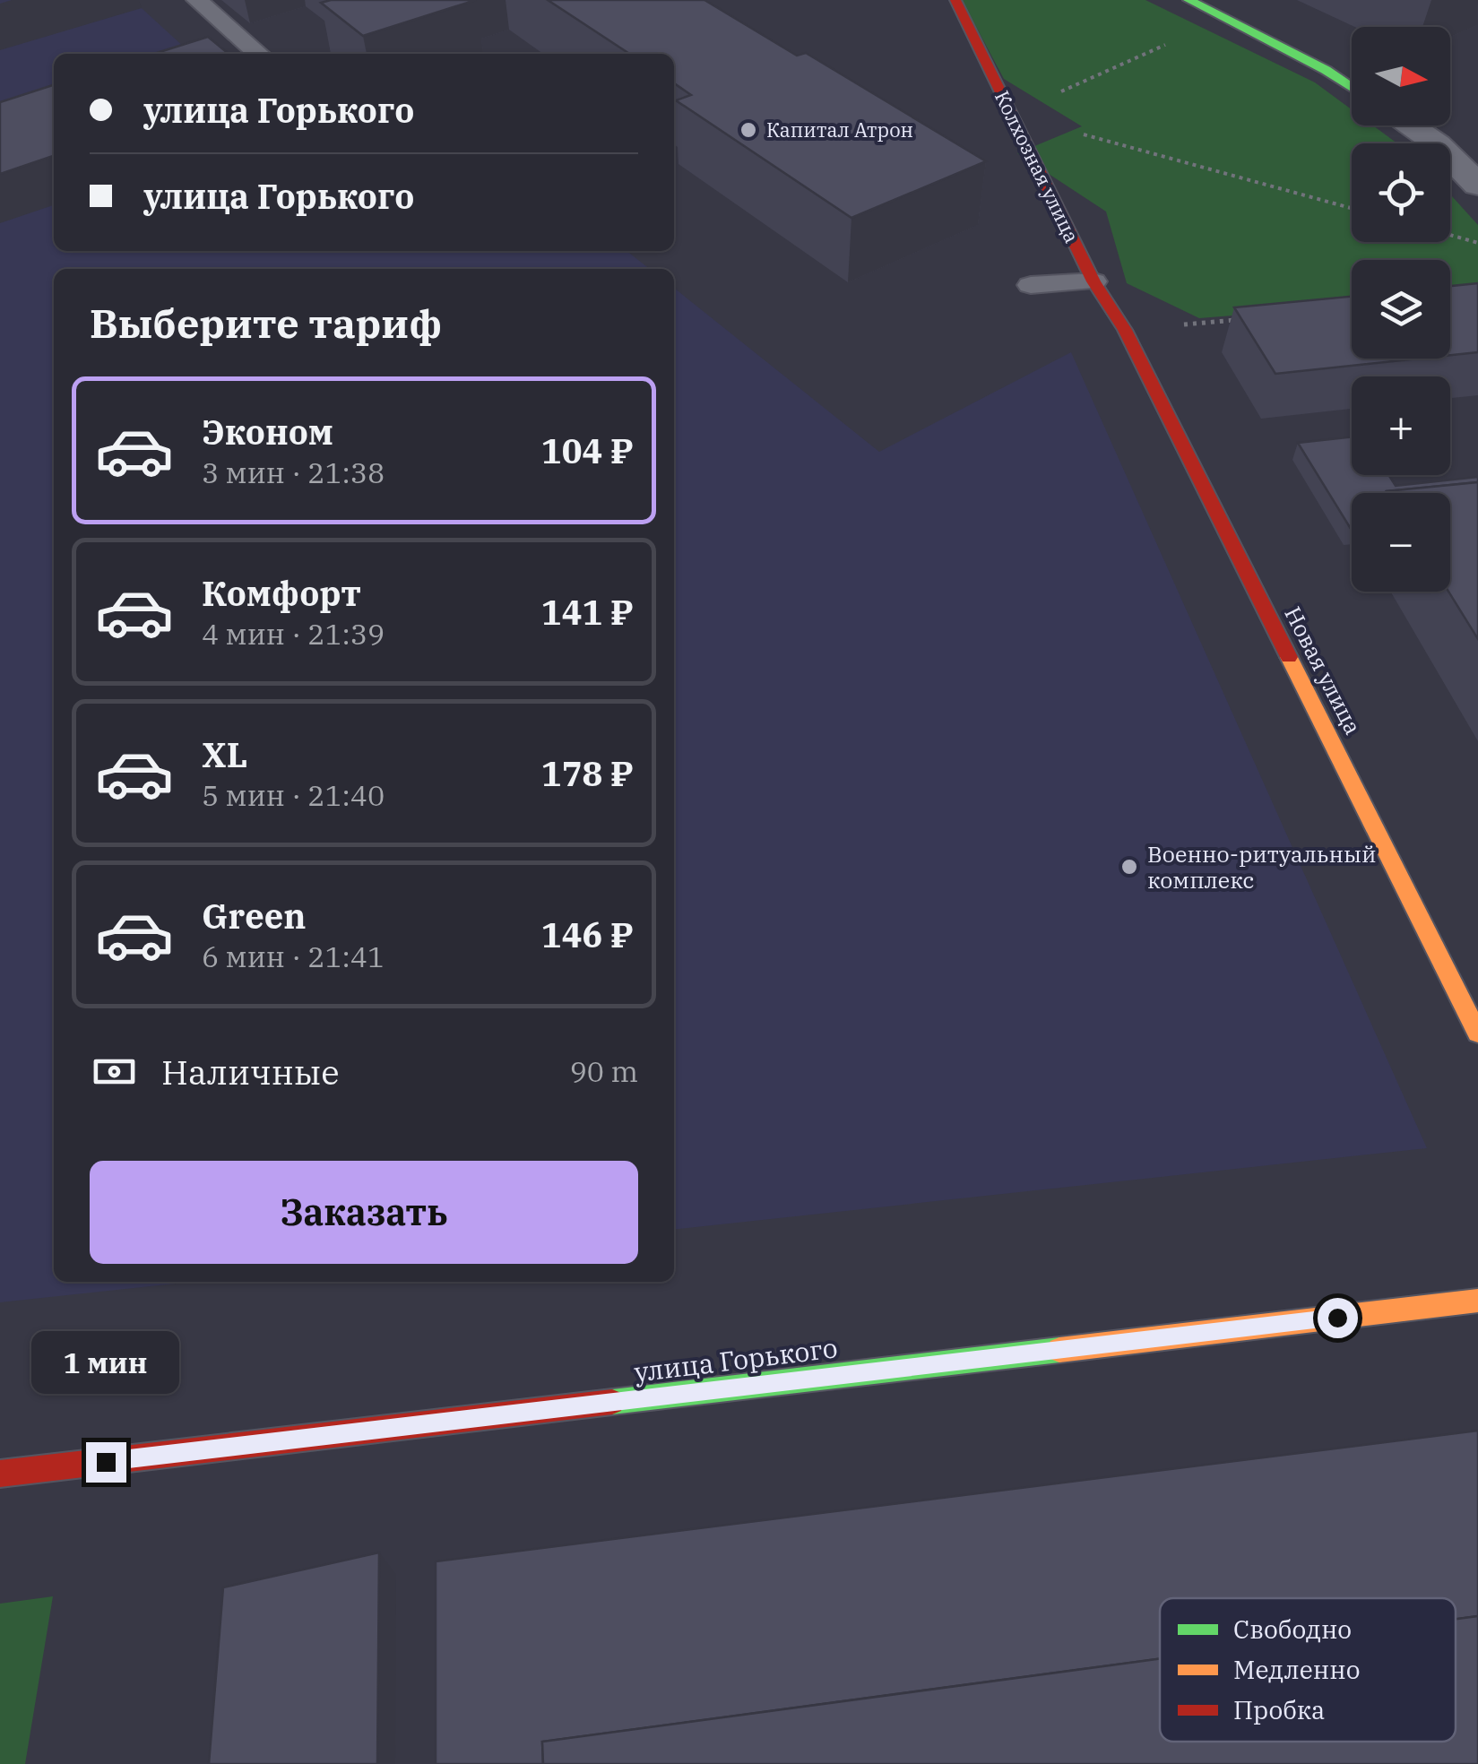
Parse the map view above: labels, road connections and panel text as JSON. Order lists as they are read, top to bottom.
{
  "streets": {
    "street": ["Колхозная улица", "Новая улица", "улица Горького"]
  },
  "crossings": [
    ["Колхозная улица", "Новая улица"]
  ],
  "places": ["Капитал Атрон", "Военно-ритуальный комплекс"],
  "legend": ["Свободно", "Медленно", "Пробка"],
  "north": "right",
  "page": {
    "map_buttons": ["+", "−"],
    "banner": ["улица Горького", "улица Горького"],
    "heading": "Выберите тариф",
    "list": [
      {
        "name": "Эконом",
        "note": "3 мин · 21:38",
        "value": "104 ₽"
      },
      {
        "name": "Комфорт",
        "note": "4 мин · 21:39",
        "value": "141 ₽"
      },
      {
        "name": "XL",
        "note": "5 мин · 21:40",
        "value": "178 ₽"
      },
      {
        "name": "Green",
        "note": "6 мин · 21:41",
        "value": "146 ₽"
      }
    ],
    "pay": ["Наличные", "90 m"],
    "buttons": "Заказать",
    "bubble": "1 мин"
  }
}
